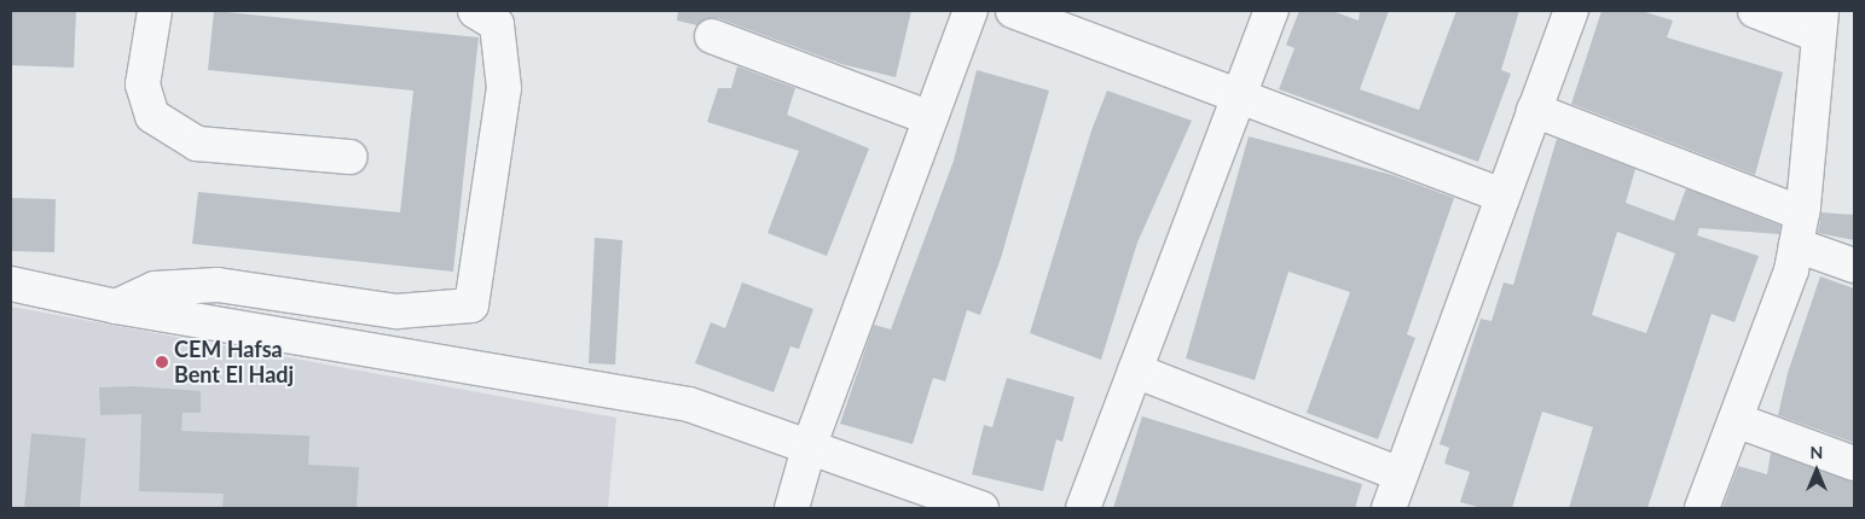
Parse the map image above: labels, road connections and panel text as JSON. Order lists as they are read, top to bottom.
{
  "places": ["CEM Hafsa Bent El Hadj"],
  "north": "top"
}
